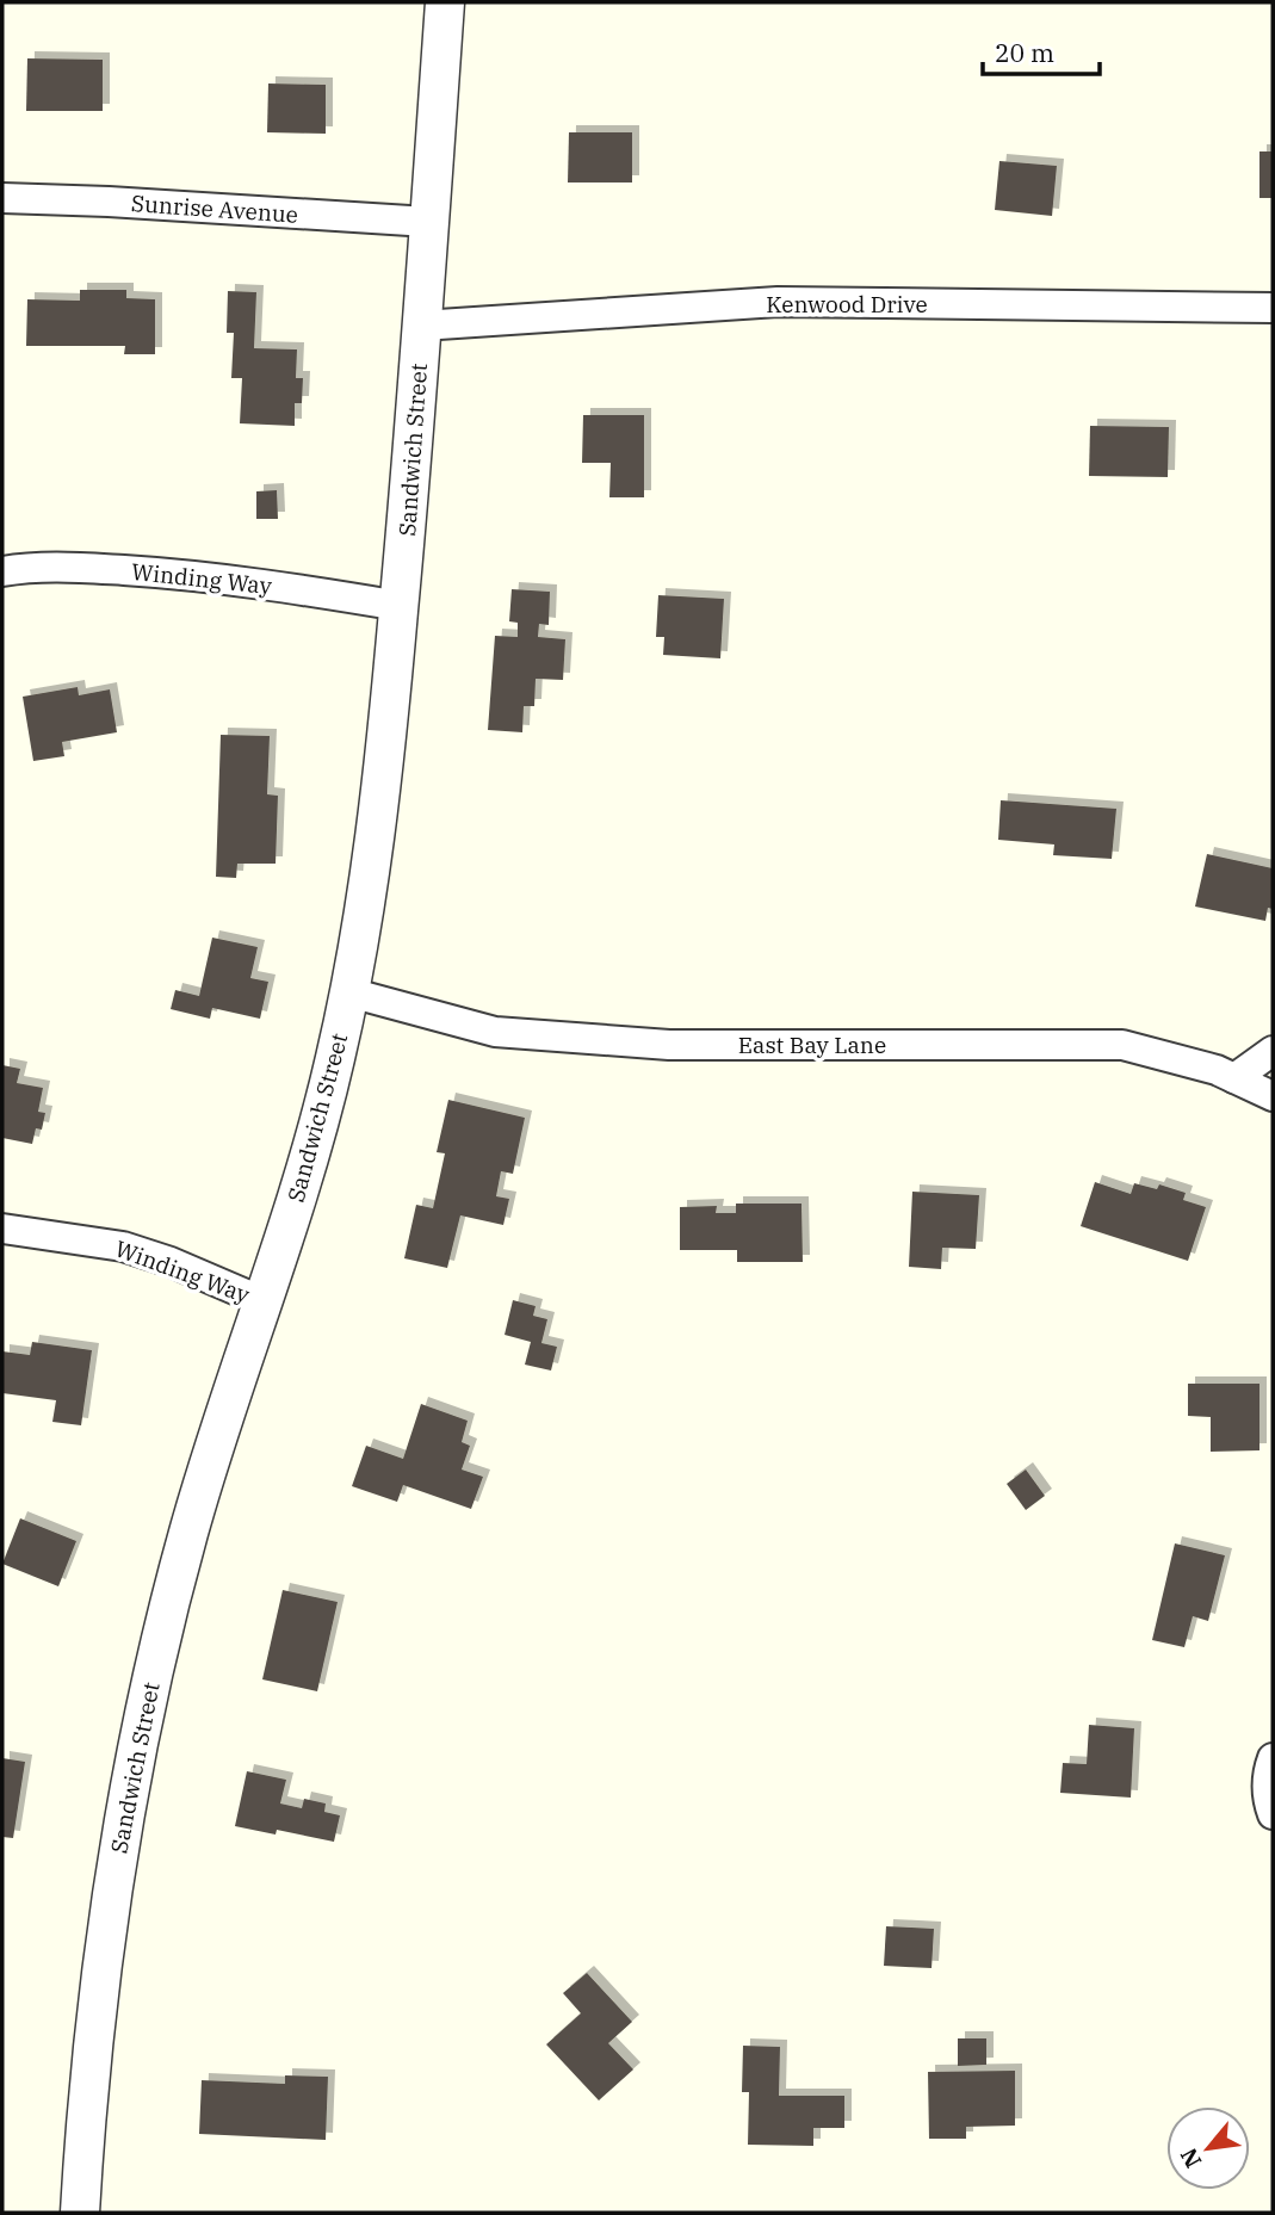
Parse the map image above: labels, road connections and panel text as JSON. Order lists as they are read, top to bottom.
{
  "streets": {
    "street": [
      "Sunrise Avenue",
      "Kenwood Drive",
      "Sandwich Street",
      "Winding Way",
      "East Bay Lane"
    ]
  },
  "crossings": [
    ["Sunrise Avenue", "Sandwich Street"],
    ["Kenwood Drive", "Sandwich Street"],
    ["Sandwich Street", "Winding Way"],
    ["Sandwich Street", "East Bay Lane"]
  ],
  "scale_bar": "20 m",
  "north": "bottom left"
}
